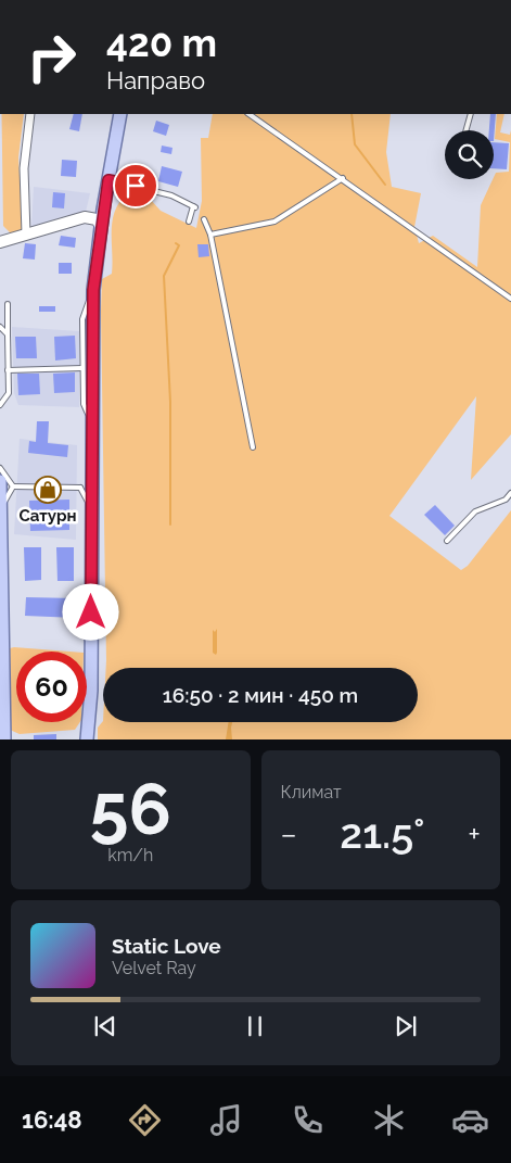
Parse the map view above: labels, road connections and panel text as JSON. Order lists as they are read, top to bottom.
{
  "places": {
    "shop": ["Сатурн"]
  },
  "page": {
    "turn": ["420 m", "Направо"],
    "limit": "60",
    "trip": "16:50 · 2 мин · 450 m",
    "tile": [
      ["56", "km/h"],
      "Климат"
    ],
    "heat": ["−", "21.5°", "+"],
    "song": ["Static Love", "Velvet Ray"],
    "tabs": "16:48"
  }
}
